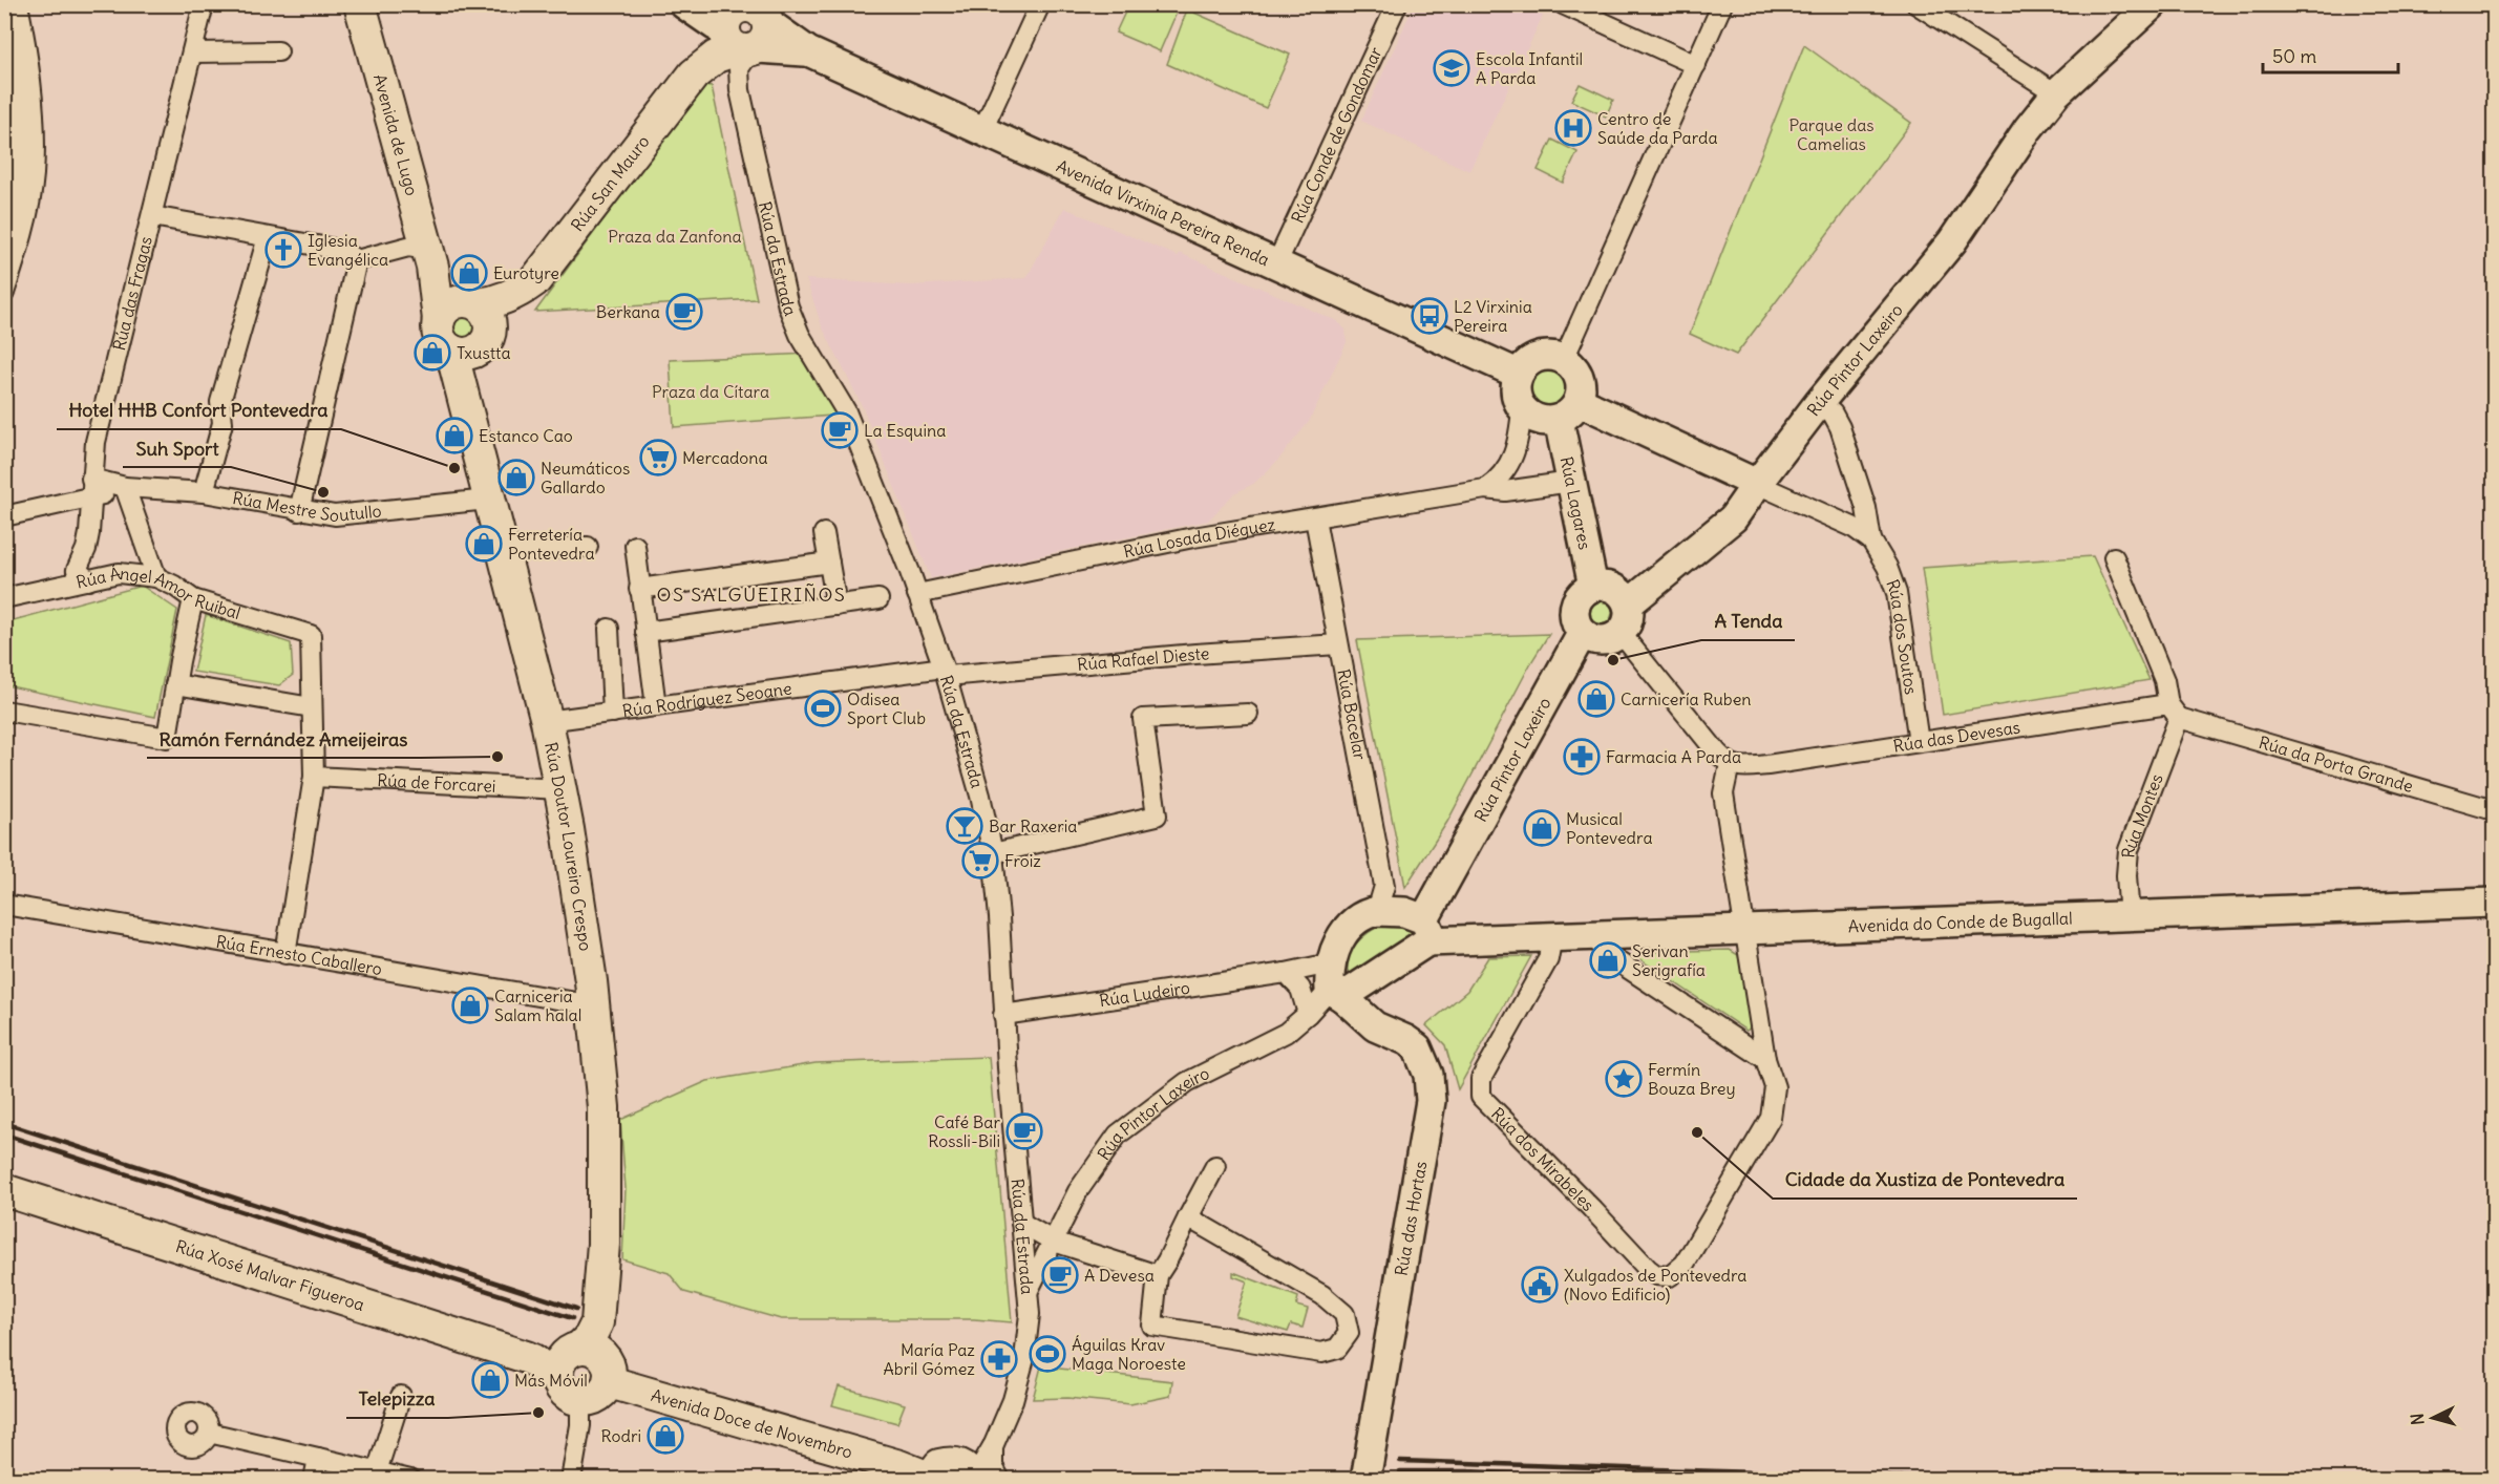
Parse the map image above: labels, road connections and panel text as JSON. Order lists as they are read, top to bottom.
{
  "streets": {
    "main road": [
      "Avenida de Lugo",
      "Rúa San Mauro",
      "Avenida Virxinia Pereira Renda",
      "Rúa Pintor Laxeiro",
      "Rúa Lagares",
      "Rúa Doutor Loureiro Crespo",
      "Avenida do Conde de Bugallal",
      "Rúa das Hortas",
      "Rúa Xosé Malvar Figueroa",
      "Avenida Doce de Novembro"
    ],
    "street": [
      "Rúa Conde de Gondomar",
      "Rúa da Estrada",
      "Rúa das Fragas",
      "Rúa Mestre Soutullo",
      "Rúa Losada Diéguez",
      "Rúa Ángel Amor Ruibal",
      "Rúa dos Soutos",
      "Rúa Rafael Dieste",
      "Rúa Rodríguez Seoane",
      "Rúa Bacelar",
      "Rúa das Devesas",
      "Rúa da Porta Grande",
      "Rúa de Forcarei",
      "Rúa Montes",
      "Rúa Ernesto Caballero",
      "Rúa Ludeiro",
      "Rúa dos Mirabeles"
    ]
  },
  "crossings": [
    ["Rúa Conde de Gondomar", "Avenida Virxinia Pereira Renda"],
    ["Avenida de Lugo", "Rúa San Mauro"],
    ["Avenida de Lugo", "Rúa Doutor Loureiro Crespo"],
    ["Rúa San Mauro", "Avenida Virxinia Pereira Renda"],
    ["Rúa San Mauro", "Rúa da Estrada"],
    ["Rúa San Mauro", "Rúa Doutor Loureiro Crespo"],
    ["Avenida Virxinia Pereira Renda", "Rúa da Estrada"],
    ["Avenida Virxinia Pereira Renda", "Rúa Lagares"],
    ["Rúa da Estrada", "Rúa Pintor Laxeiro"],
    ["Rúa da Estrada", "Rúa Losada Diéguez"],
    ["Rúa da Estrada", "Rúa Rafael Dieste"],
    ["Rúa da Estrada", "Rúa Rodríguez Seoane"],
    ["Rúa da Estrada", "Rúa Ludeiro"],
    ["Rúa das Fragas", "Rúa Mestre Soutullo"],
    ["Rúa das Fragas", "Rúa Ángel Amor Ruibal"],
    ["Rúa Pintor Laxeiro", "Rúa Lagares"],
    ["Rúa Pintor Laxeiro", "Rúa dos Soutos"],
    ["Rúa Pintor Laxeiro", "Rúa Bacelar"],
    ["Rúa Pintor Laxeiro", "Avenida do Conde de Bugallal"],
    ["Rúa Pintor Laxeiro", "Rúa Ludeiro"],
    ["Rúa Pintor Laxeiro", "Rúa das Hortas"],
    ["Rúa Mestre Soutullo", "Rúa Doutor Loureiro Crespo"],
    ["Rúa Lagares", "Rúa Losada Diéguez"],
    ["Rúa Losada Diéguez", "Rúa Bacelar"],
    ["Rúa dos Soutos", "Rúa das Devesas"],
    ["Rúa Rafael Dieste", "Rúa Rodríguez Seoane"],
    ["Rúa Rafael Dieste", "Rúa Bacelar"],
    ["Rúa Rodríguez Seoane", "Rúa Doutor Loureiro Crespo"],
    ["Rúa das Devesas", "Rúa da Porta Grande"],
    ["Rúa das Devesas", "Rúa Montes"],
    ["Rúa da Porta Grande", "Rúa Montes"],
    ["Rúa de Forcarei", "Rúa Doutor Loureiro Crespo"],
    ["Rúa Montes", "Avenida do Conde de Bugallal"],
    ["Rúa Doutor Loureiro Crespo", "Rúa Ernesto Caballero"],
    ["Rúa Doutor Loureiro Crespo", "Rúa Xosé Malvar Figueroa"],
    ["Rúa Doutor Loureiro Crespo", "Avenida Doce de Novembro"],
    ["Avenida do Conde de Bugallal", "Rúa dos Mirabeles"],
    ["Rúa Ludeiro", "Rúa das Hortas"],
    ["Rúa Xosé Malvar Figueroa", "Avenida Doce de Novembro"]
  ],
  "districts": ["OS SALGUEIRIÑOS"],
  "parks": ["Parque das Camelias", "Praza da Zanfona", "Praza da Cítara"],
  "places": {
    "school or university": ["Escola Infantil A Parda"],
    "hospital": ["Centro de Saúde da Parda"],
    "church": ["Iglesia Evangélica"],
    "shop": [
      "Eurotyre",
      "Txustta",
      "Estanco Cao",
      "Neumáticos Gallardo",
      "Ferretería Pontevedra",
      "Carnicería Ruben",
      "Musical Pontevedra",
      "Serivan Serigrafía",
      "Carniceria Salam halal",
      "Más Móvil",
      "Rodri"
    ],
    "cafe": [
      "Berkana",
      "La Esquina",
      "Café Bar Rossli-Bili",
      "A Devesa"
    ],
    "bus stop": ["L2 Virxinia Pereira"],
    "supermarket": ["Mercadona", "Froiz"],
    "other": [
      "Hotel HHB Confort Pontevedra",
      "Suh Sport",
      "A Tenda",
      "Ramón Fernández Ameijeiras",
      "Cidade da Xustiza de Pontevedra",
      "Telepizza"
    ],
    "sports": ["Odisea Sport Club", "Águilas Krav Maga Noroeste"],
    "pharmacy": ["Farmacia A Parda", "María Paz Abril Gómez"],
    "bar": ["Bar Raxeria"],
    "place": ["Fermín Bouza Brey"],
    "public building": ["Xulgados de Pontevedra (Novo Edificio)"]
  },
  "scale_bar": "50 m",
  "north": "left"
}
